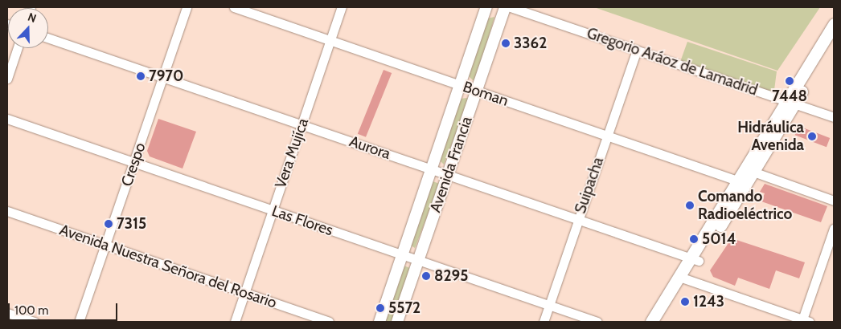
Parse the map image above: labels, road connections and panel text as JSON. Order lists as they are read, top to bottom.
{
  "streets": {
    "street": [
      "Gregorio Aráoz de Lamadrid",
      "Boman",
      "Aurora",
      "Vera Mujíca",
      "Crespo",
      "Avenida Francia",
      "Suipacha",
      "Las Flores",
      "Avenida Nuestra Señora del Rosario"
    ]
  },
  "crossings": [
    ["Gregorio Aráoz de Lamadrid", "Suipacha"],
    ["Boman", "Vera Mujíca"],
    ["Boman", "Avenida Francia"],
    ["Boman", "Suipacha"],
    ["Aurora", "Vera Mujíca"],
    ["Aurora", "Crespo"],
    ["Aurora", "Avenida Francia"],
    ["Aurora", "Suipacha"],
    ["Vera Mujíca", "Las Flores"],
    ["Vera Mujíca", "Avenida Nuestra Señora del Rosario"],
    ["Crespo", "Las Flores"],
    ["Crespo", "Avenida Nuestra Señora del Rosario"],
    ["Avenida Francia", "Las Flores"],
    ["Suipacha", "Las Flores"]
  ],
  "places": [
    "3362",
    "7970",
    "7448",
    "Hidráulica Avenida",
    "Comando Radioeléctrico",
    "7315",
    "5014",
    "8295",
    "1243",
    "5572"
  ],
  "scale_bar": "100 m",
  "north": "top"
}
